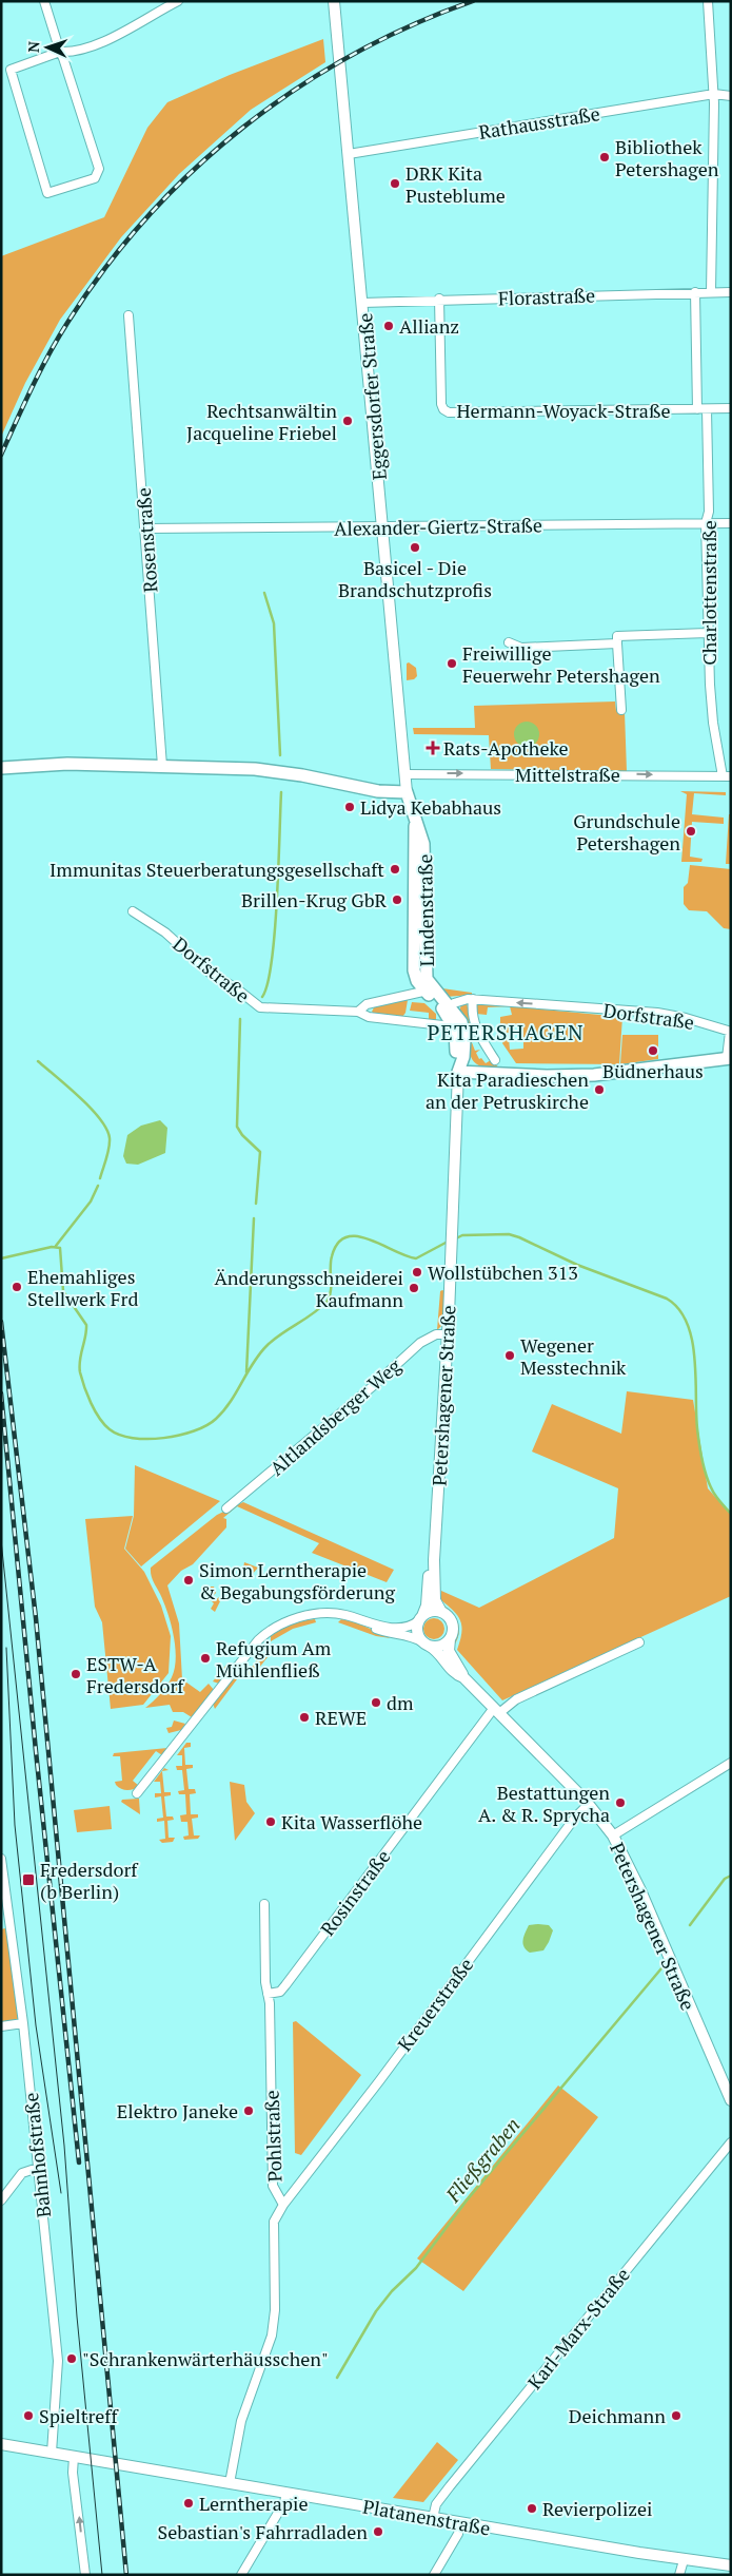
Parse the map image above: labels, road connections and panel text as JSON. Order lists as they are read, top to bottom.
{
  "streets": {
    "main road": ["Lindenstraße", "Dorfstraße"],
    "street": [
      "Rathausstraße",
      "Florastraße",
      "Eggersdorfer Straße",
      "Hermann-Woyack-Straße",
      "Alexander-Giertz-Straße",
      "Rosenstraße",
      "Charlottenstraße",
      "Mittelstraße",
      "Petershagener Straße",
      "Altlandsberger Weg",
      "Rosinstraße",
      "Kreuerstraße",
      "Pohlstraße",
      "Bahnhofstraße",
      "Karl-Marx-Straße",
      "Platanenstraße"
    ]
  },
  "crossings": [
    ["Rathausstraße", "Eggersdorfer Straße"],
    ["Florastraße", "Eggersdorfer Straße"],
    ["Florastraße", "Hermann-Woyack-Straße"],
    ["Eggersdorfer Straße", "Alexander-Giertz-Straße"],
    ["Eggersdorfer Straße", "Mittelstraße"],
    ["Eggersdorfer Straße", "Lindenstraße"],
    ["Hermann-Woyack-Straße", "Charlottenstraße"],
    ["Alexander-Giertz-Straße", "Rosenstraße"],
    ["Alexander-Giertz-Straße", "Charlottenstraße"],
    ["Charlottenstraße", "Mittelstraße"],
    ["Lindenstraße", "Dorfstraße"],
    ["Lindenstraße", "Petershagener Straße"],
    ["Dorfstraße", "Petershagener Straße"],
    ["Petershagener Straße", "Altlandsberger Weg"],
    ["Petershagener Straße", "Rosinstraße"],
    ["Petershagener Straße", "Kreuerstraße"],
    ["Rosinstraße", "Pohlstraße"],
    ["Kreuerstraße", "Pohlstraße"],
    ["Pohlstraße", "Platanenstraße"],
    ["Bahnhofstraße", "Platanenstraße"],
    ["Karl-Marx-Straße", "Platanenstraße"]
  ],
  "one_way": ["Mittelstraße"],
  "districts": ["PETERSHAGEN"],
  "water": ["Fließgraben"],
  "places": {
    "other": [
      "Bibliothek Petershagen",
      "DRK Kita Pusteblume",
      "Allianz",
      "Rechtsanwältin Jacqueline Friebel",
      "Basicel - Die Brandschutzprofis",
      "Freiwillige Feuerwehr Petershagen",
      "Lidya Kebabhaus",
      "Grundschule Petershagen",
      "Immunitas Steuerberatungsgesellschaft",
      "Brillen-Krug GbR",
      "Büdnerhaus",
      "Kita Paradieschen an der Petruskirche",
      "Wollstübchen 313",
      "Ehemahliges Stellwerk Frd",
      "Änderungsschneiderei Kaufmann",
      "Wegener Messtechnik",
      "Simon Lerntherapie & Begabungsförderung",
      "Refugium Am Mühlenfließ",
      "ESTW-A Fredersdorf",
      "dm",
      "REWE",
      "Bestattungen A. & R. Sprycha",
      "Kita Wasserflöhe",
      "Elektro Janeke",
      "\"Schrankenwärterhäusschen\"",
      "Spieltreff",
      "Deichmann",
      "Lerntherapie",
      "Revierpolizei",
      "Sebastian's Fahrradladen"
    ],
    "health": ["Rats-Apotheke"],
    "transit": ["Fredersdorf (b Berlin)"]
  },
  "north": "left"
}
